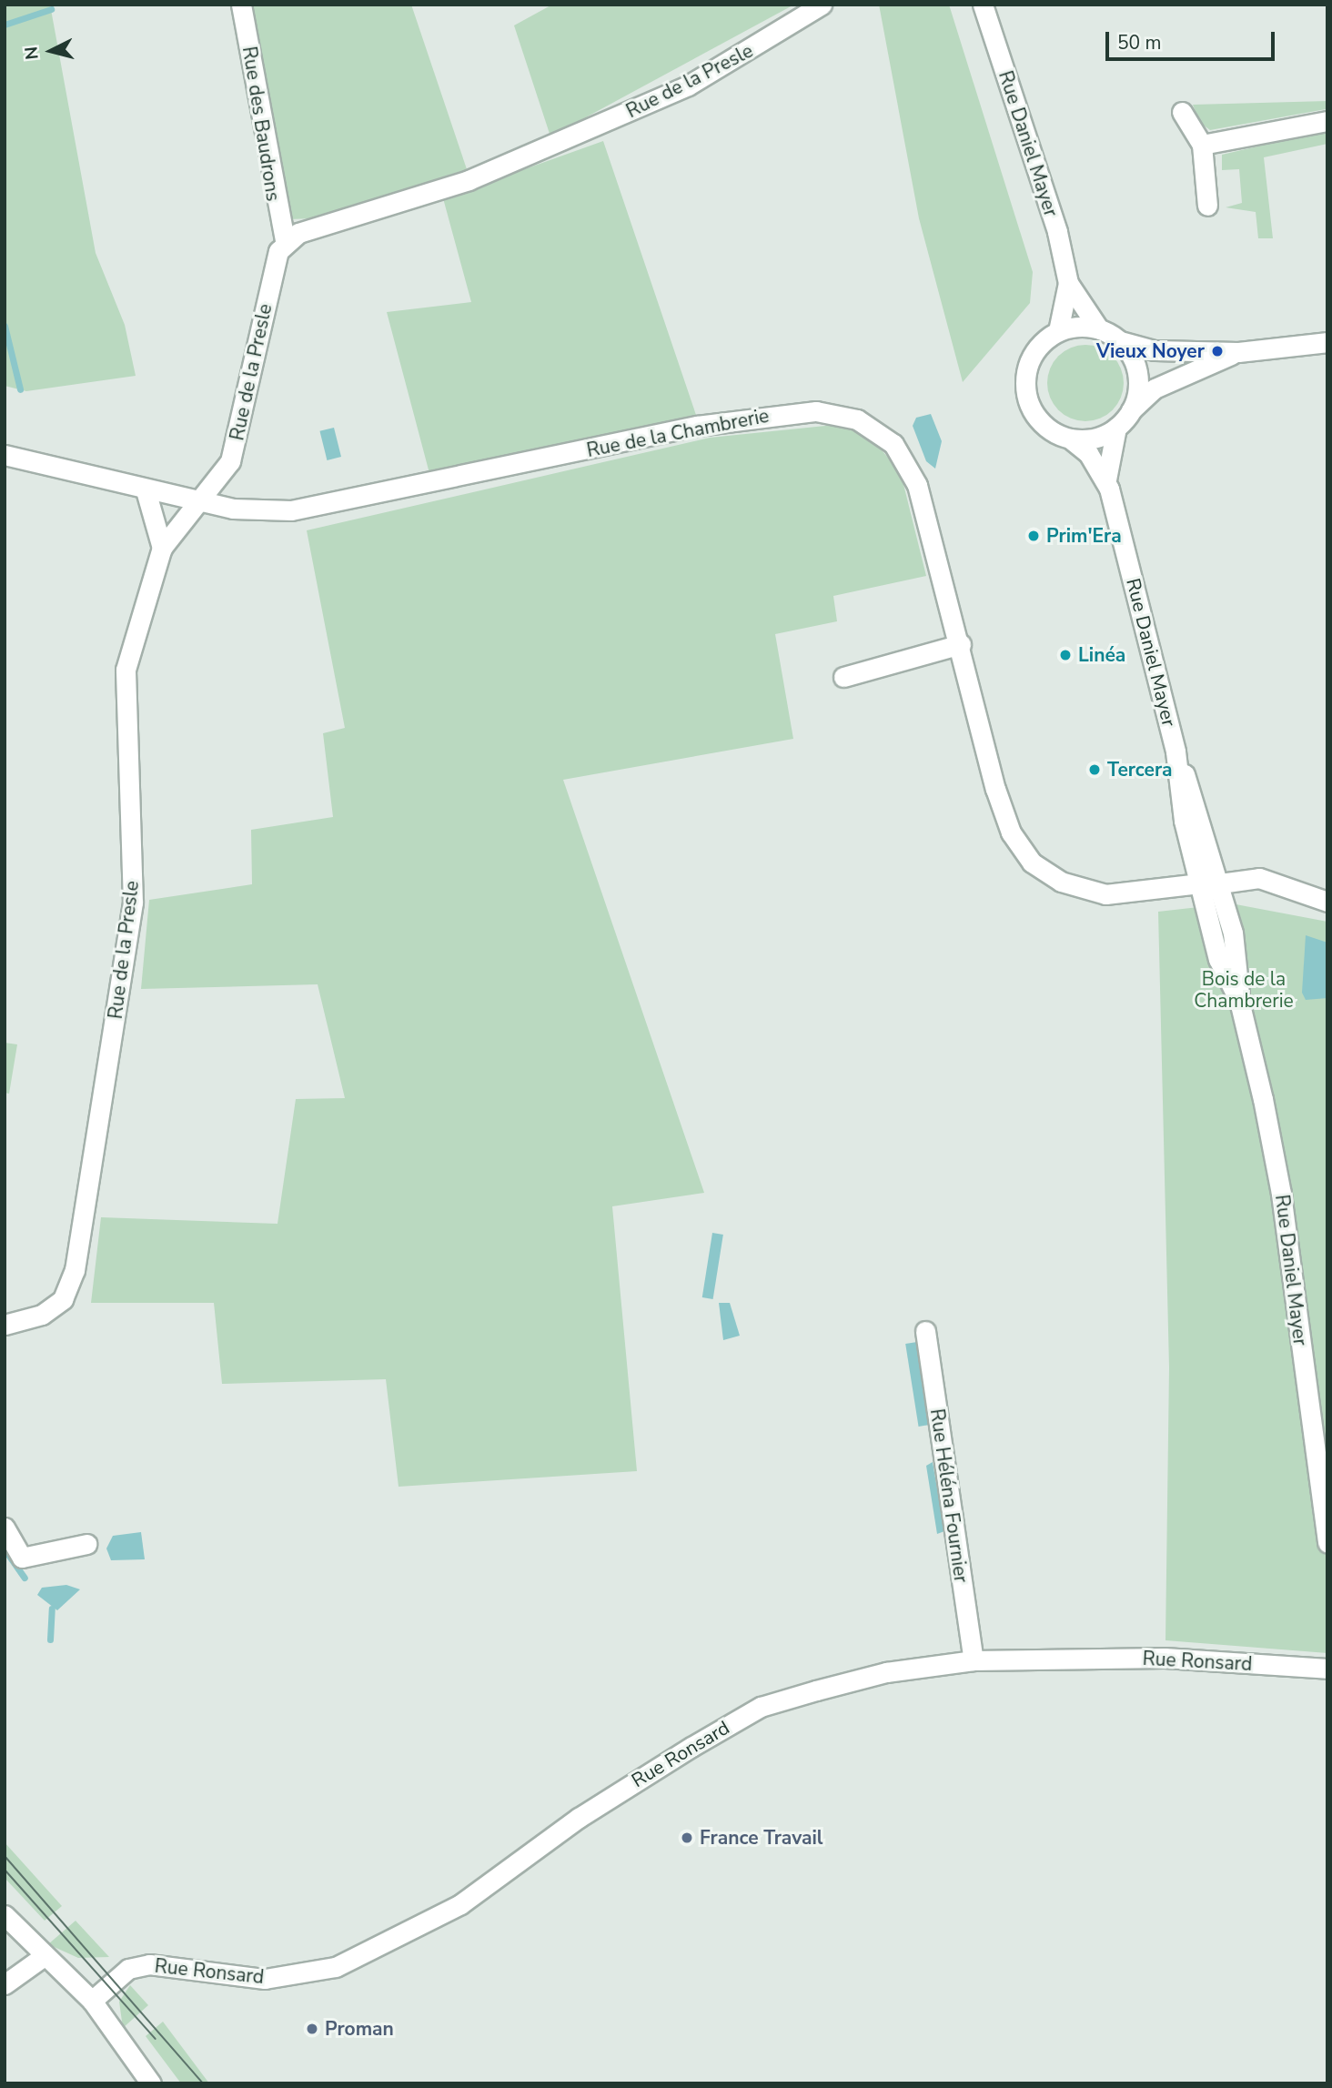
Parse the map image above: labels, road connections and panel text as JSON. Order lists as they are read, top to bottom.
{
  "streets": {
    "street": [
      "Rue de la Presle",
      "Rue des Baudrons",
      "Rue Daniel Mayer",
      "Rue de la Chambrerie",
      "Rue Héléna Fournier",
      "Rue Ronsard"
    ]
  },
  "crossings": [
    ["Rue de la Presle", "Rue des Baudrons"],
    ["Rue de la Presle", "Rue de la Chambrerie"],
    ["Rue Daniel Mayer", "Rue de la Chambrerie"],
    ["Rue Héléna Fournier", "Rue Ronsard"]
  ],
  "parks": ["Bois de la Chambrerie"],
  "places": [
    "Vieux Noyer",
    "Prim'Era",
    "Linéa",
    "Tercera",
    "France Travail",
    "Proman"
  ],
  "scale_bar": "50 m",
  "north": "left"
}
